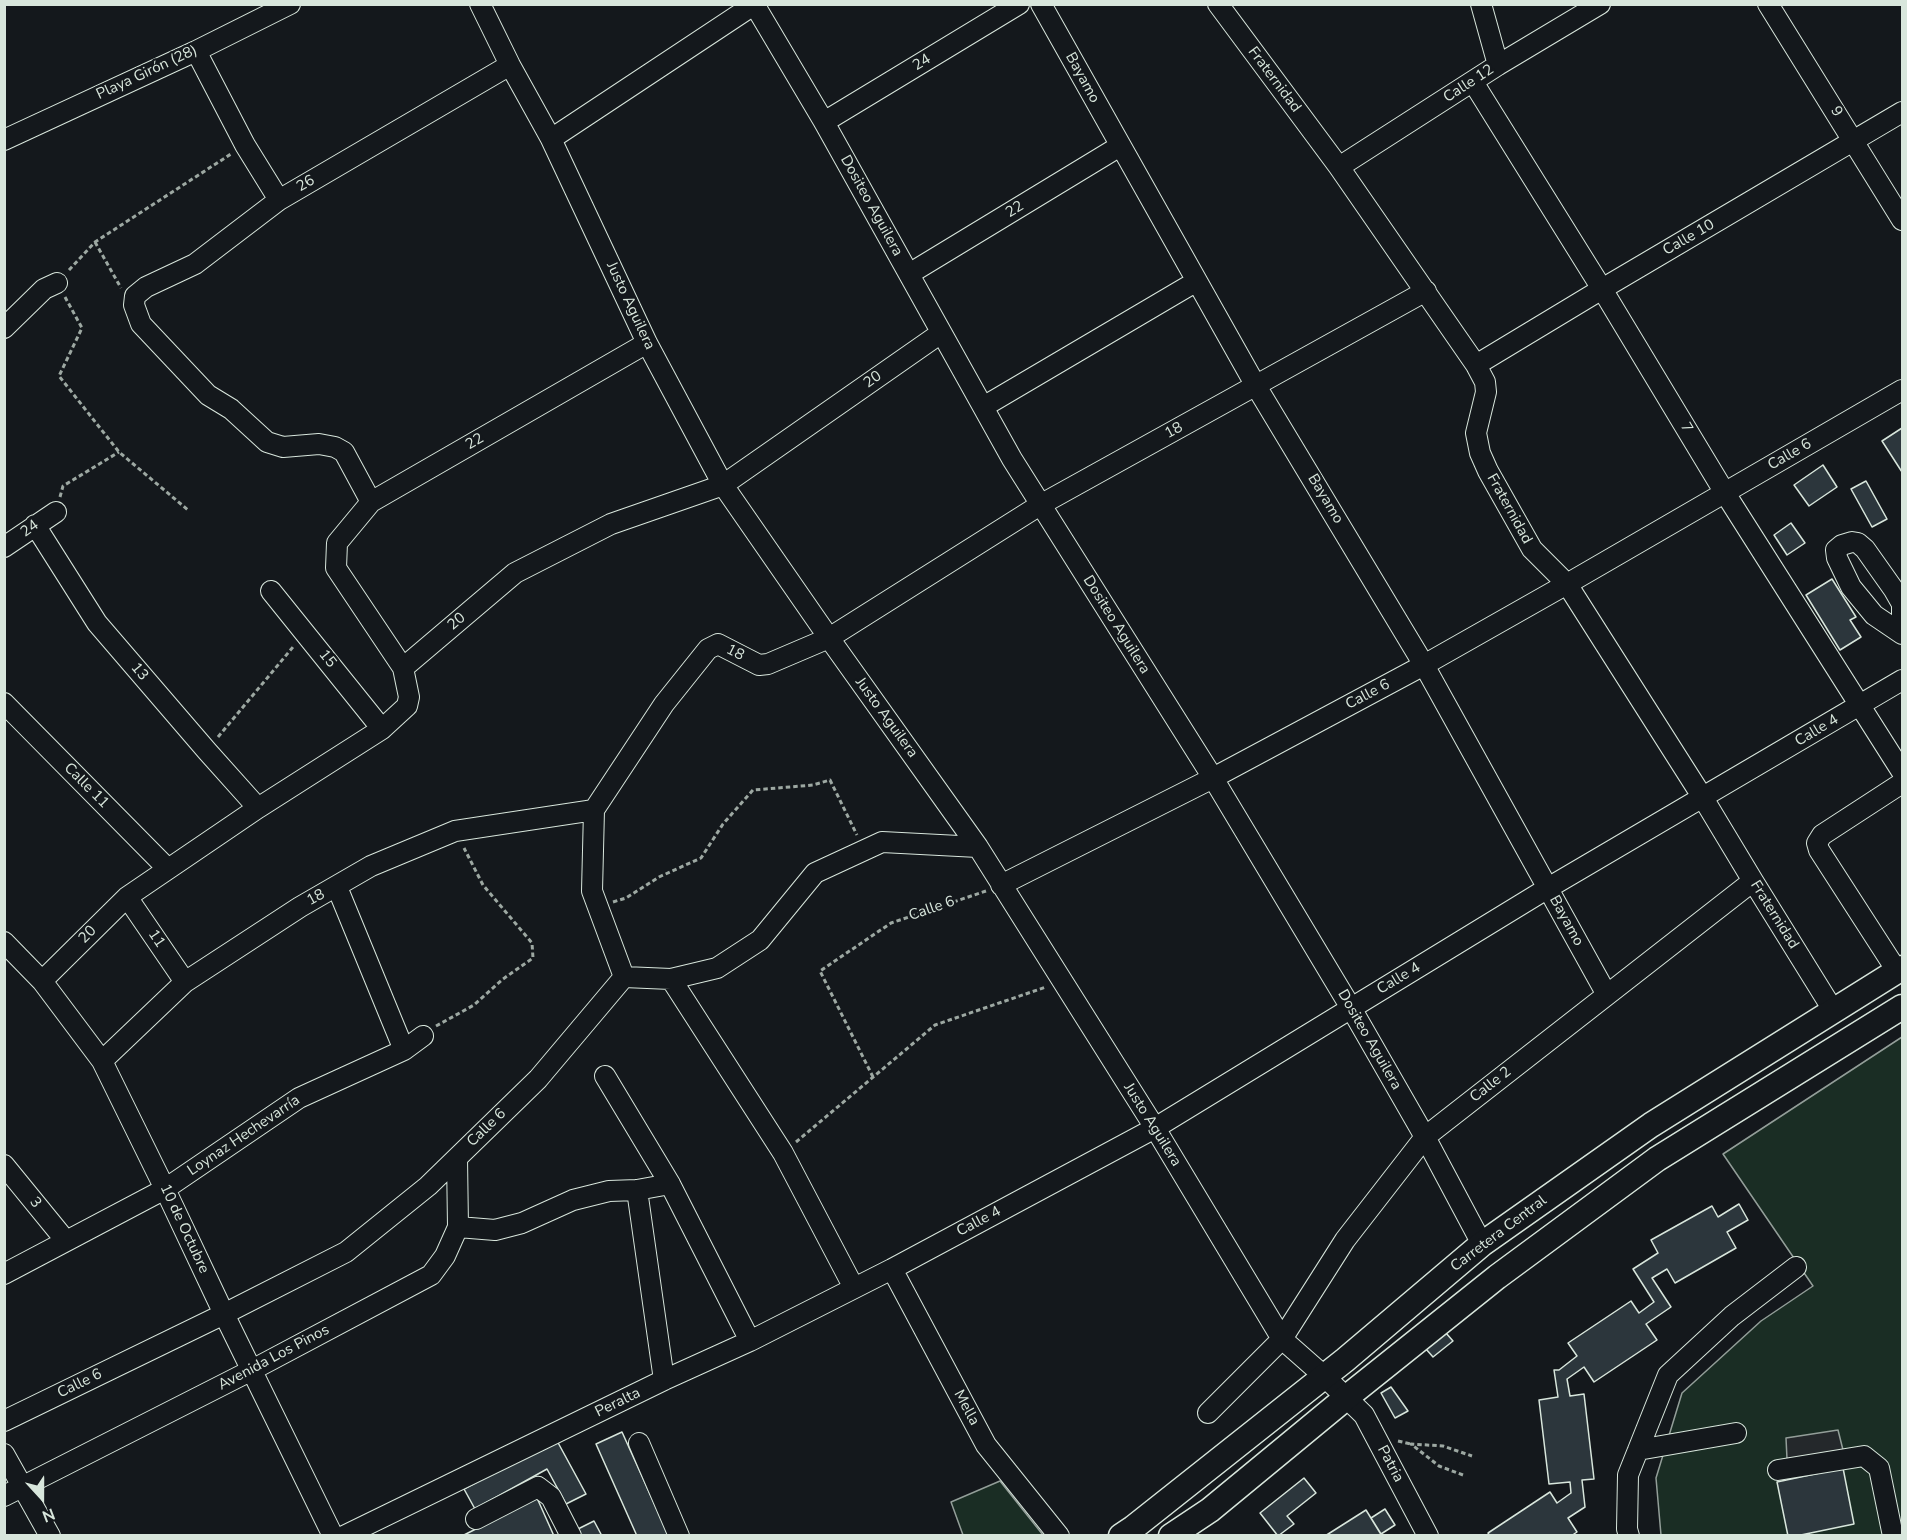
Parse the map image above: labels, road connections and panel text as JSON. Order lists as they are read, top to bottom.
{
  "streets": {
    "main road": ["Carretera Central"],
    "street": [
      "24",
      "Playa Girón (28)",
      "Bayamo",
      "Fraternidad",
      "Calle 12",
      "9",
      "26",
      "Dositeo Aguilera",
      "22",
      "Calle 10",
      "Justo Aguilera",
      "20",
      "7",
      "18",
      "Calle 6",
      "15",
      "13",
      "Calle 4",
      "Calle 11",
      "11",
      "Calle 2",
      "Loynaz Hechevarría",
      "3",
      "10 de Octubre",
      "Avenida Los Pinos",
      "Peralta",
      "Mella",
      "Patria"
    ]
  },
  "crossings": [
    ["24", "Dositeo Aguilera"],
    ["24", "13"],
    ["Bayamo", "22"],
    ["Bayamo", "18"],
    ["Bayamo", "Calle 6"],
    ["Bayamo", "Calle 4"],
    ["Bayamo", "Calle 2"],
    ["Fraternidad", "Calle 12"],
    ["Fraternidad", "Calle 10"],
    ["Fraternidad", "18"],
    ["Fraternidad", "Calle 6"],
    ["Fraternidad", "Calle 4"],
    ["Fraternidad", "Calle 2"],
    ["Fraternidad", "Carretera Central"],
    ["Calle 12", "7"],
    ["9", "Calle 10"],
    ["26", "22"],
    ["26", "Justo Aguilera"],
    ["Dositeo Aguilera", "22"],
    ["Dositeo Aguilera", "20"],
    ["Dositeo Aguilera", "18"],
    ["Dositeo Aguilera", "Calle 6"],
    ["Dositeo Aguilera", "Calle 4"],
    ["Dositeo Aguilera", "Calle 2"],
    ["Dositeo Aguilera", "Carretera Central"],
    ["22", "Justo Aguilera"],
    ["22", "20"],
    ["Calle 10", "7"],
    ["Justo Aguilera", "20"],
    ["Justo Aguilera", "18"],
    ["Justo Aguilera", "Calle 6"],
    ["Justo Aguilera", "Calle 4"],
    ["Justo Aguilera", "Calle 2"],
    ["Justo Aguilera", "Carretera Central"],
    ["Justo Aguilera", "Patria"],
    ["20", "15"],
    ["20", "13"],
    ["20", "Calle 11"],
    ["20", "11"],
    ["20", "10 de Octubre"],
    ["7", "Calle 6"],
    ["7", "Calle 4"],
    ["18", "11"],
    ["18", "10 de Octubre"],
    ["Calle 6", "10 de Octubre"],
    ["Calle 6", "Avenida Los Pinos"],
    ["Calle 4", "Peralta"],
    ["Calle 4", "Mella"],
    ["Loynaz Hechevarría", "3"],
    ["Loynaz Hechevarría", "10 de Octubre"],
    ["10 de Octubre", "Avenida Los Pinos"],
    ["Peralta", "Mella"]
  ],
  "north": "bottom"
}
